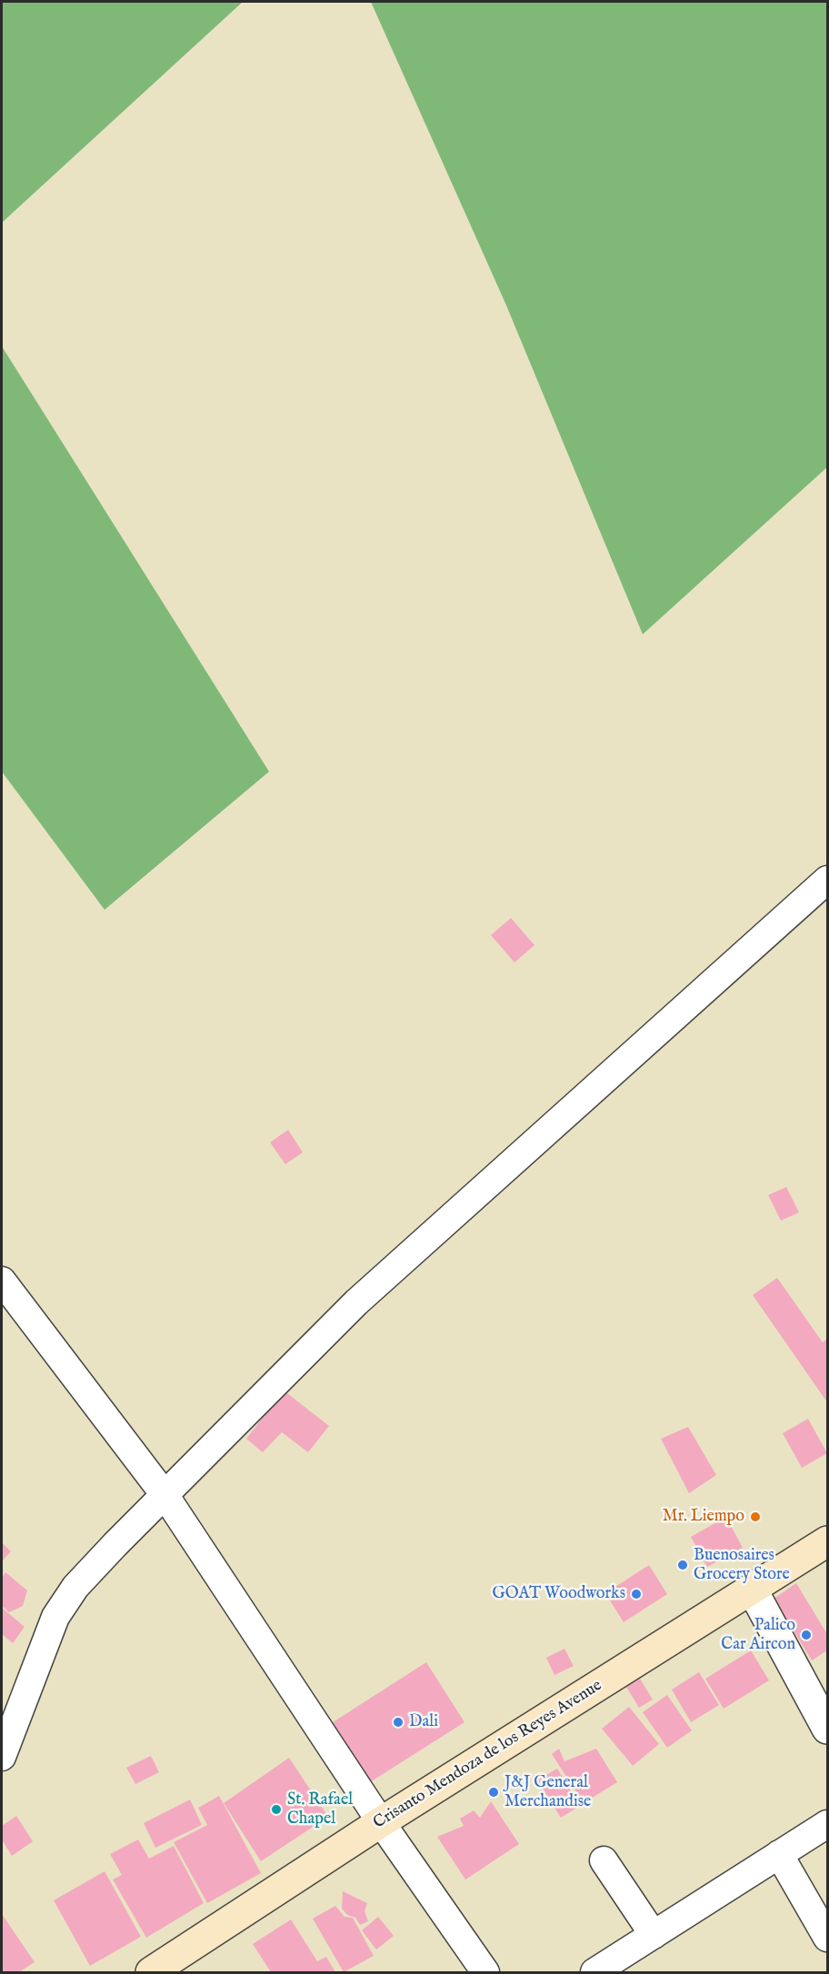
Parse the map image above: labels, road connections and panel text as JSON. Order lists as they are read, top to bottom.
{
  "streets": {
    "main road": ["Crisanto Mendoza de los Reyes Avenue"]
  },
  "places": [
    "Mr. Liempo",
    "Buenosaires Grocery Store",
    "GOAT Woodworks",
    "Palico Car Aircon",
    "Dali",
    "J&J General Merchandise",
    "St. Rafael Chapel"
  ]
}
